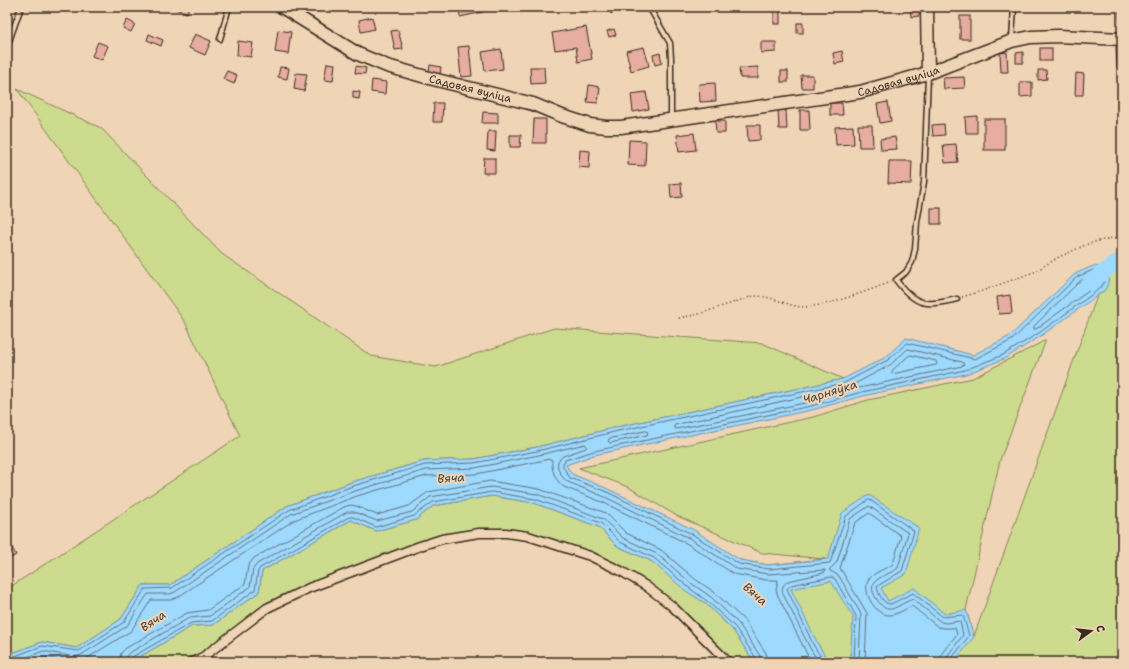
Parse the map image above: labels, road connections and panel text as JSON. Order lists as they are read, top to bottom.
{
  "streets": {
    "street": ["Садовая вуліца"]
  },
  "water": ["Чарняўка", "Вяча"],
  "north": "right"
}
